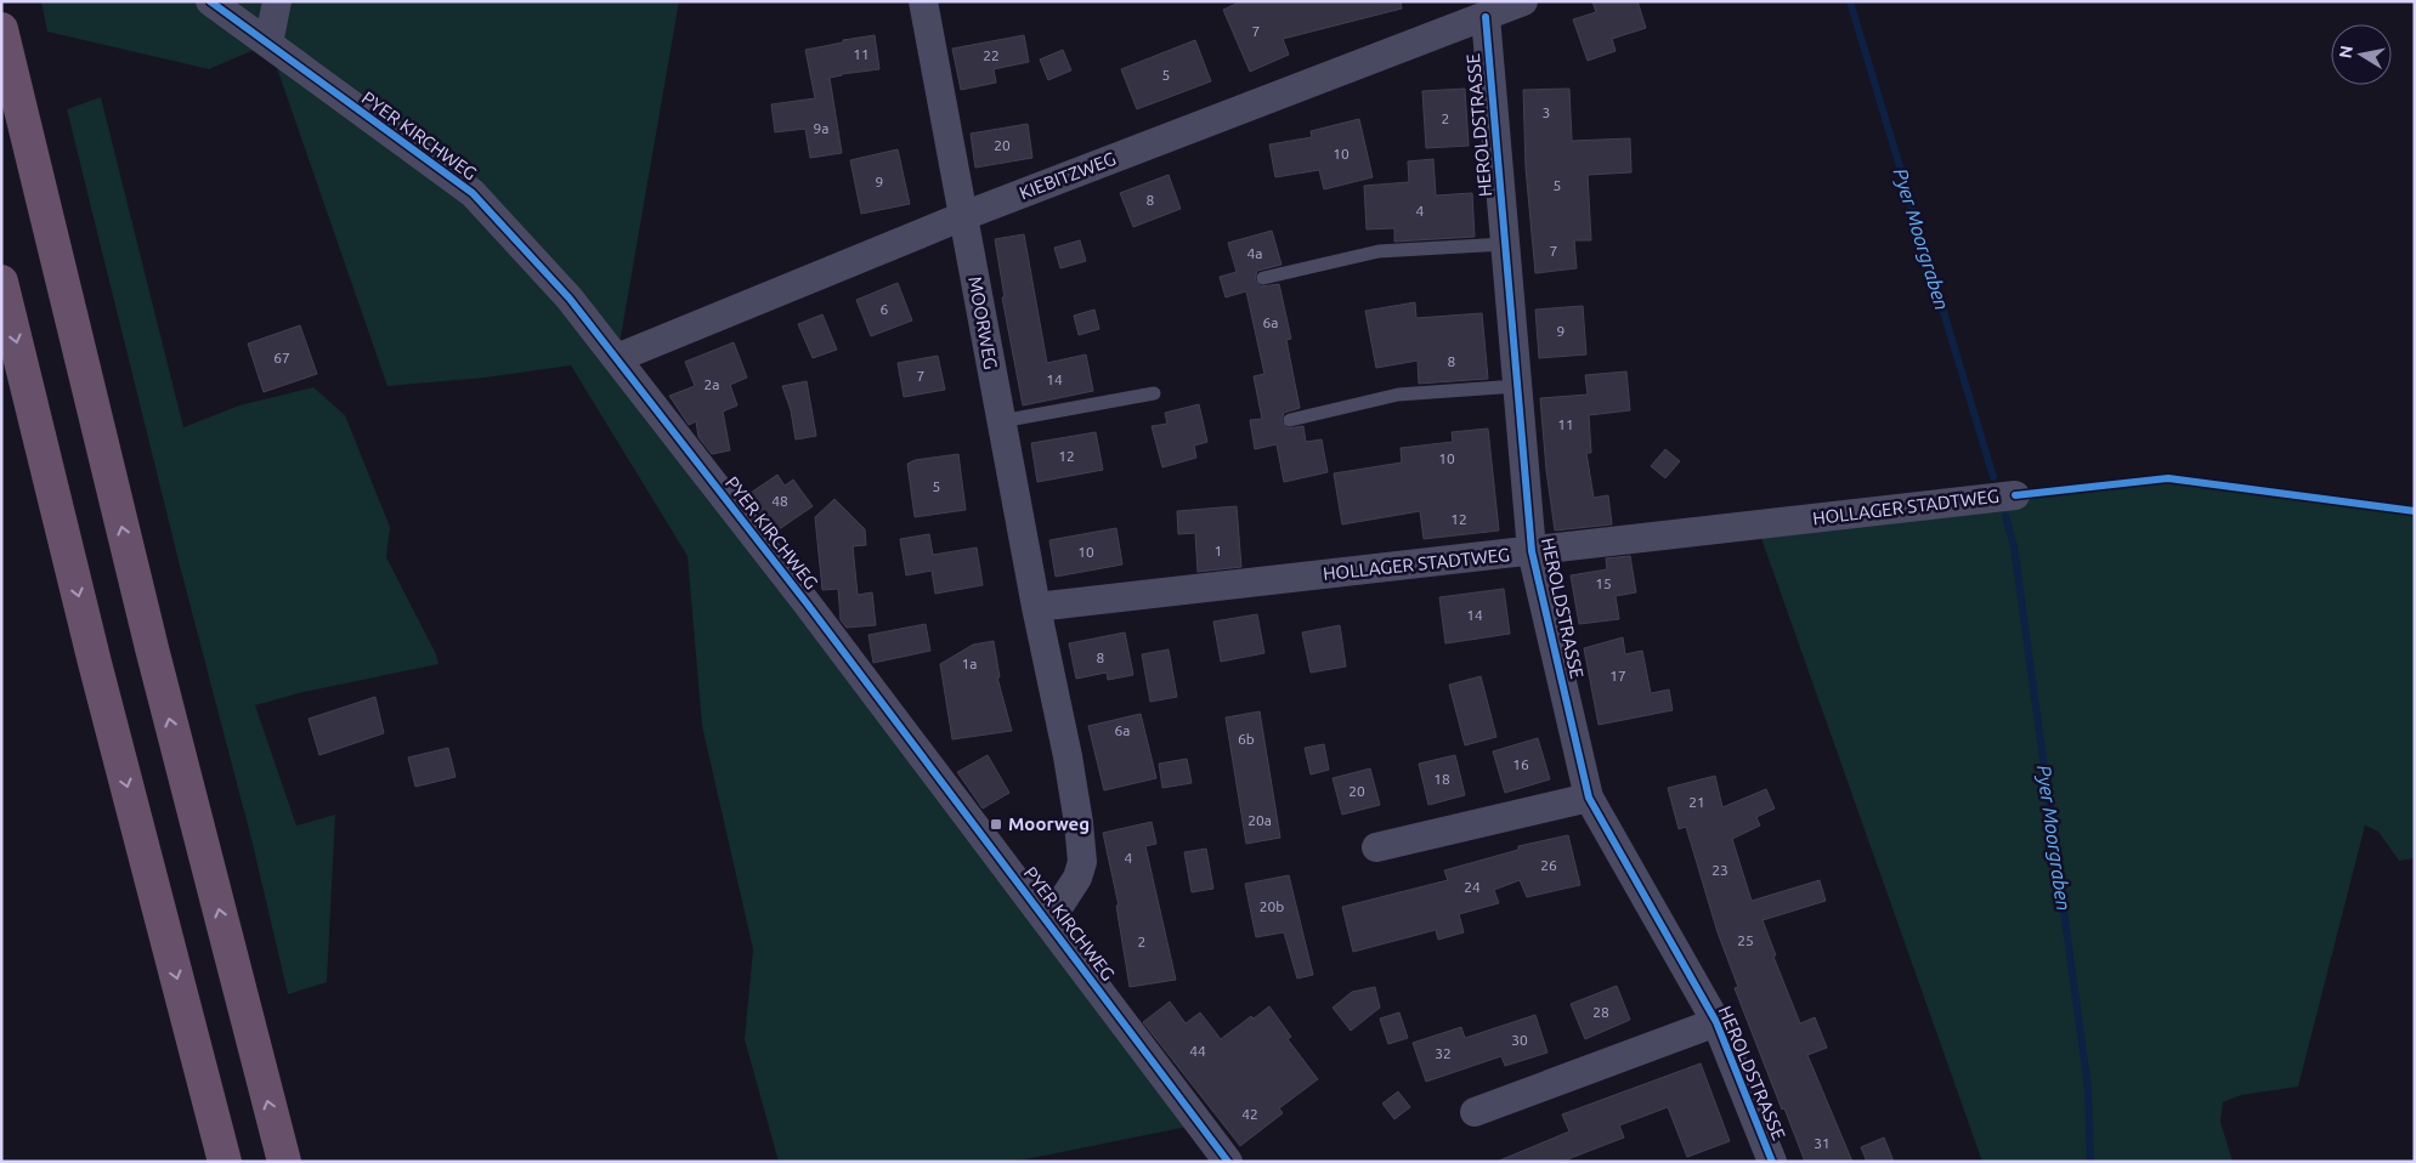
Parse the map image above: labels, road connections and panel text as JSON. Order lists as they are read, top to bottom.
{
  "streets": {
    "street": [
      "HEROLDSTRASSE",
      "PYER KIRCHWEG",
      "KIEBITZWEG",
      "MOORWEG",
      "HOLLAGER STADTWEG"
    ]
  },
  "crossings": [
    ["HEROLDSTRASSE", "KIEBITZWEG"],
    ["HEROLDSTRASSE", "HOLLAGER STADTWEG"],
    ["PYER KIRCHWEG", "KIEBITZWEG"],
    ["PYER KIRCHWEG", "MOORWEG"],
    ["KIEBITZWEG", "MOORWEG"],
    ["MOORWEG", "HOLLAGER STADTWEG"]
  ],
  "water": ["Pyer Moorgraben"],
  "places": {
    "transit": ["Moorweg"]
  },
  "house_numbers": [
    "7",
    "11",
    "22",
    "5",
    "3",
    "2",
    "9a",
    "20",
    "10",
    "9",
    "5",
    "8",
    "4",
    "7",
    "4a",
    "6",
    "6a",
    "9",
    "67",
    "8",
    "7",
    "14",
    "2a",
    "11",
    "12",
    "10",
    "5",
    "48",
    "12",
    "1",
    "10",
    "15",
    "14",
    "8",
    "1a",
    "17",
    "6a",
    "6b",
    "16",
    "18",
    "20",
    "21",
    "20a",
    "4",
    "26",
    "23",
    "24",
    "20b",
    "25",
    "2",
    "28",
    "30",
    "44",
    "32",
    "42",
    "31"
  ],
  "north": "left"
}
